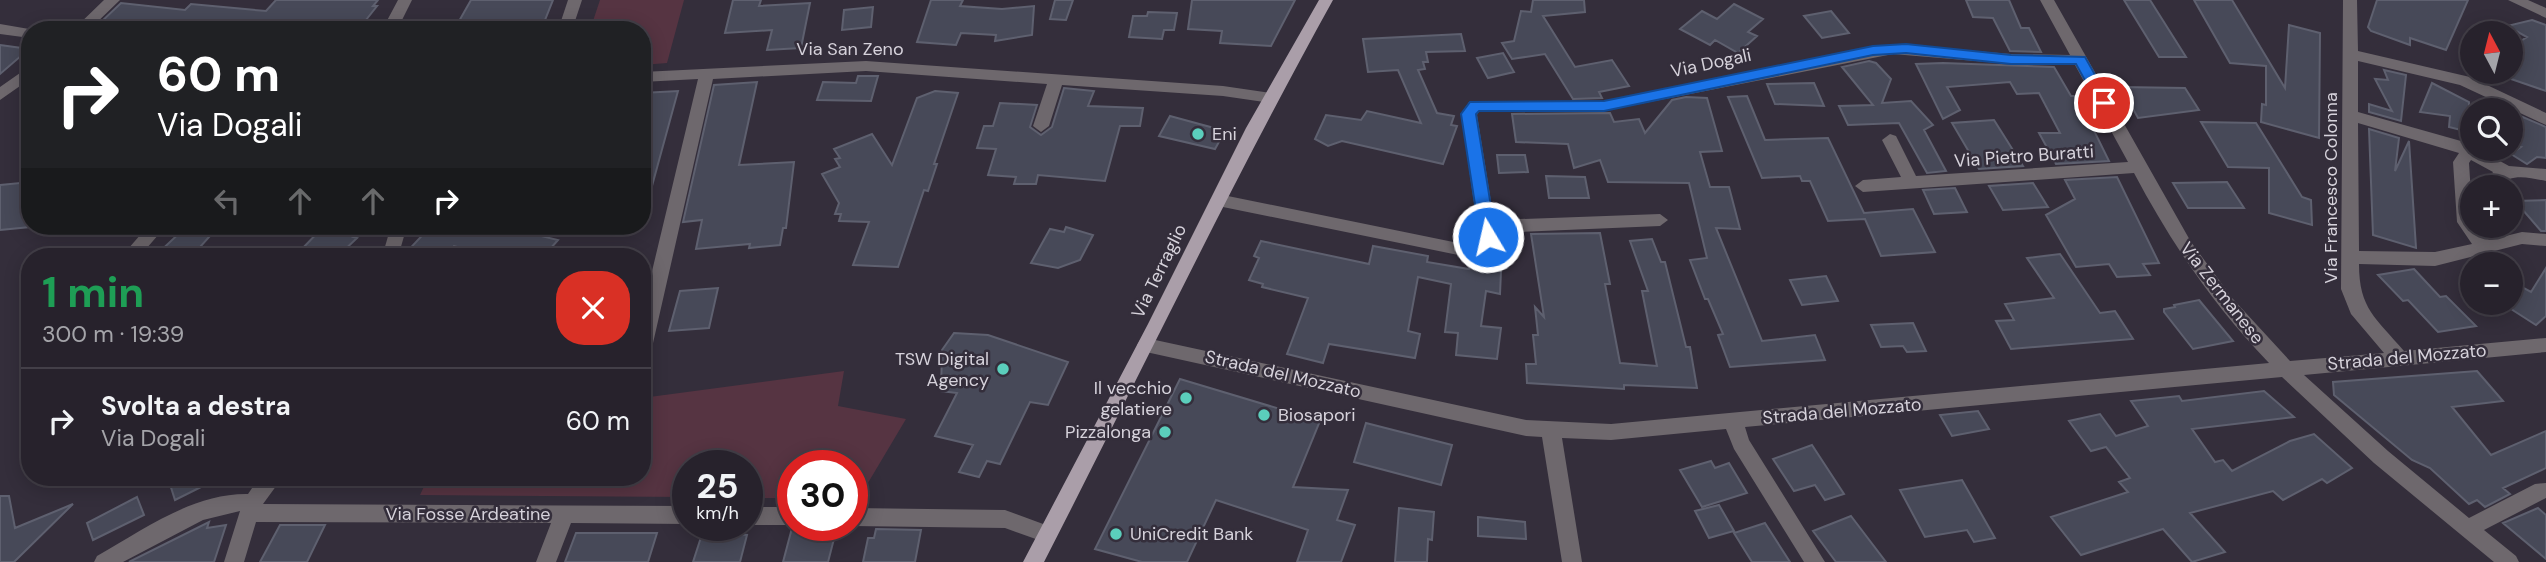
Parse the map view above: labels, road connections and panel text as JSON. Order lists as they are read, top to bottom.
{
  "streets": {
    "main road": ["Via Terraglio"],
    "street": [
      "Via San Zeno",
      "Via Dogali",
      "Via Pietro Buratti",
      "Via Francesco Colonna",
      "Via Zermanese",
      "Strada del Mozzato",
      "Via Fosse Ardeatine"
    ]
  },
  "crossings": [
    ["Via San Zeno", "Via Terraglio"],
    ["Via Dogali", "Via Zermanese"],
    ["Via Pietro Buratti", "Via Zermanese"],
    ["Via Francesco Colonna", "Strada del Mozzato"],
    ["Via Terraglio", "Strada del Mozzato"],
    ["Via Zermanese", "Strada del Mozzato"]
  ],
  "places": [
    "Eni",
    "TSW Digital Agency",
    "Il vecchio gelatiere",
    "Biosapori",
    "Pizzalonga",
    "UniCredit Bank"
  ],
  "north": "top",
  "page": {
    "map_buttons": ["+", "−"],
    "turn": ["60 m", "Via Dogali"],
    "heading": ["1 min", "300 m · 19:39"],
    "list": [
      {
        "name": "Svolta a destra",
        "note": "Via Dogali",
        "value": "60 m"
      }
    ],
    "speed": "25 km/h",
    "limit": "30"
  }
}
